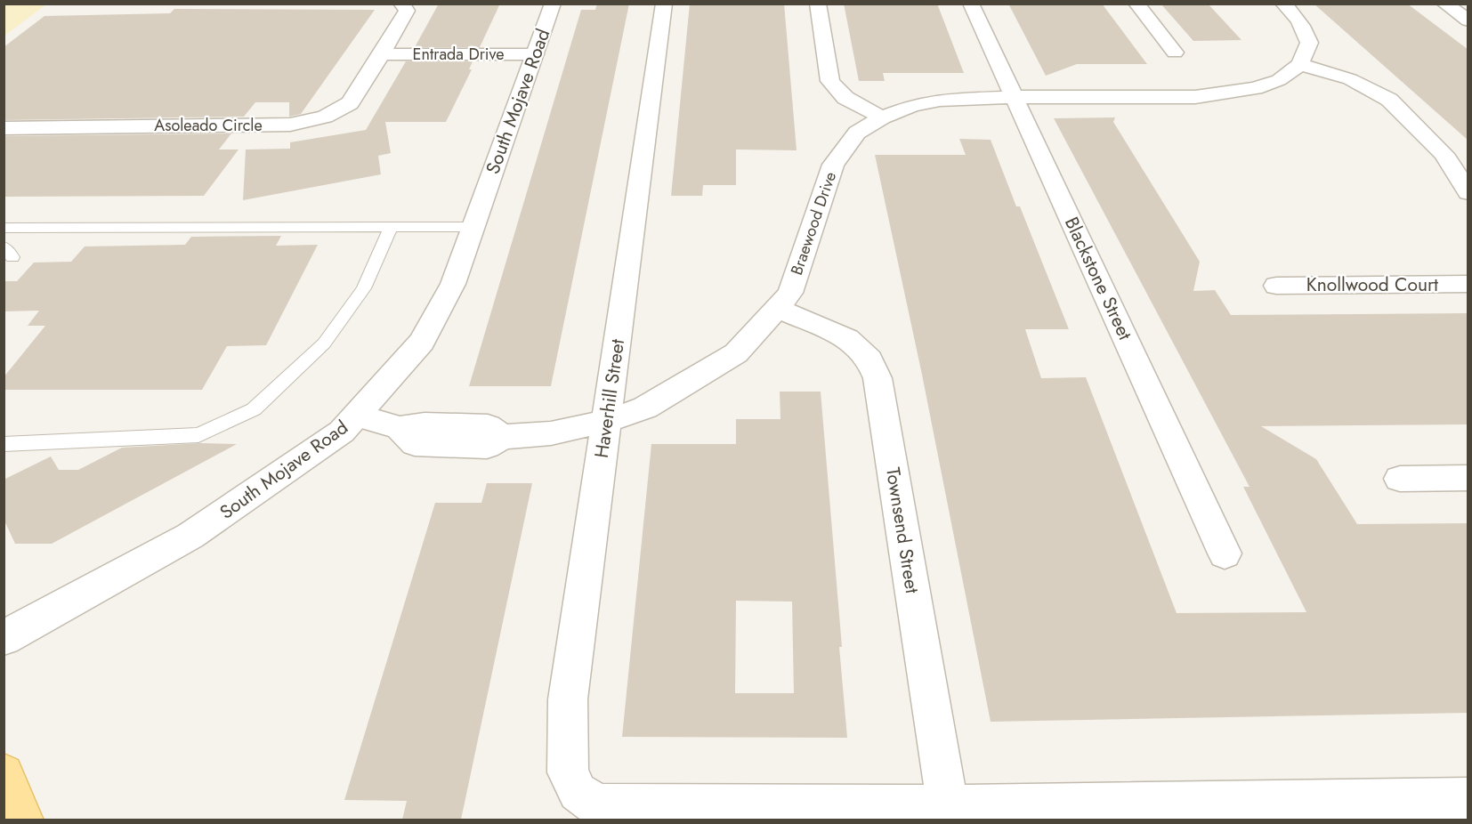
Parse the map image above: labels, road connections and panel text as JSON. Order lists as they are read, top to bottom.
{
  "streets": {
    "street": [
      "Entrada Drive",
      "South Mojave Road",
      "Asoleado Circle",
      "Braewood Drive",
      "Blackstone Street",
      "Knollwood Court",
      "Haverhill Street",
      "Townsend Street"
    ]
  },
  "crossings": [
    ["Entrada Drive", "South Mojave Road"],
    ["Entrada Drive", "Asoleado Circle"],
    ["South Mojave Road", "Braewood Drive"],
    ["Braewood Drive", "Blackstone Street"],
    ["Braewood Drive", "Haverhill Street"],
    ["Braewood Drive", "Townsend Street"],
    ["Haverhill Street", "Townsend Street"]
  ]
}
